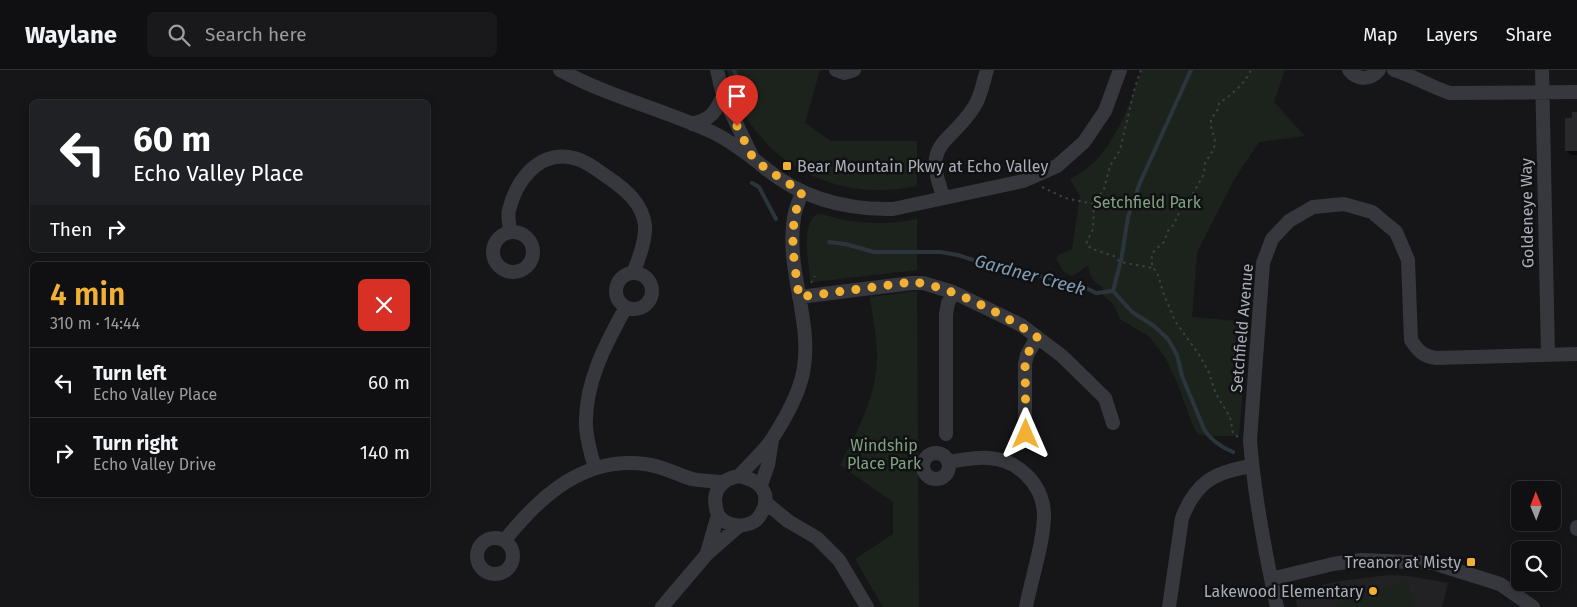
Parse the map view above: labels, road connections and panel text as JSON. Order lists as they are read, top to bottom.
{
  "streets": {
    "street": ["Goldeneye Way", "Setchfield Avenue"]
  },
  "crossings": [
    ["Goldeneye Way", "Setchfield Avenue"]
  ],
  "water": ["Gardner Creek"],
  "parks": ["Setchfield Park", "Windship Place Park"],
  "places": {
    "transit": ["Bear Mountain Pkwy at Echo Valley", "Treanor at Misty"],
    "other": ["Lakewood Elementary"]
  },
  "north": "top",
  "page": {
    "header": "Waylane",
    "search": "Search here",
    "nav": ["Map", "Layers", "Share"],
    "turn": ["60 m", "Echo Valley Place"],
    "then": "Then",
    "heading": ["4 min", "310 m · 14:44"],
    "list": [
      {
        "name": "Turn left",
        "note": "Echo Valley Place",
        "value": "60 m"
      },
      {
        "name": "Turn right",
        "note": "Echo Valley Drive",
        "value": "140 m"
      }
    ]
  }
}
